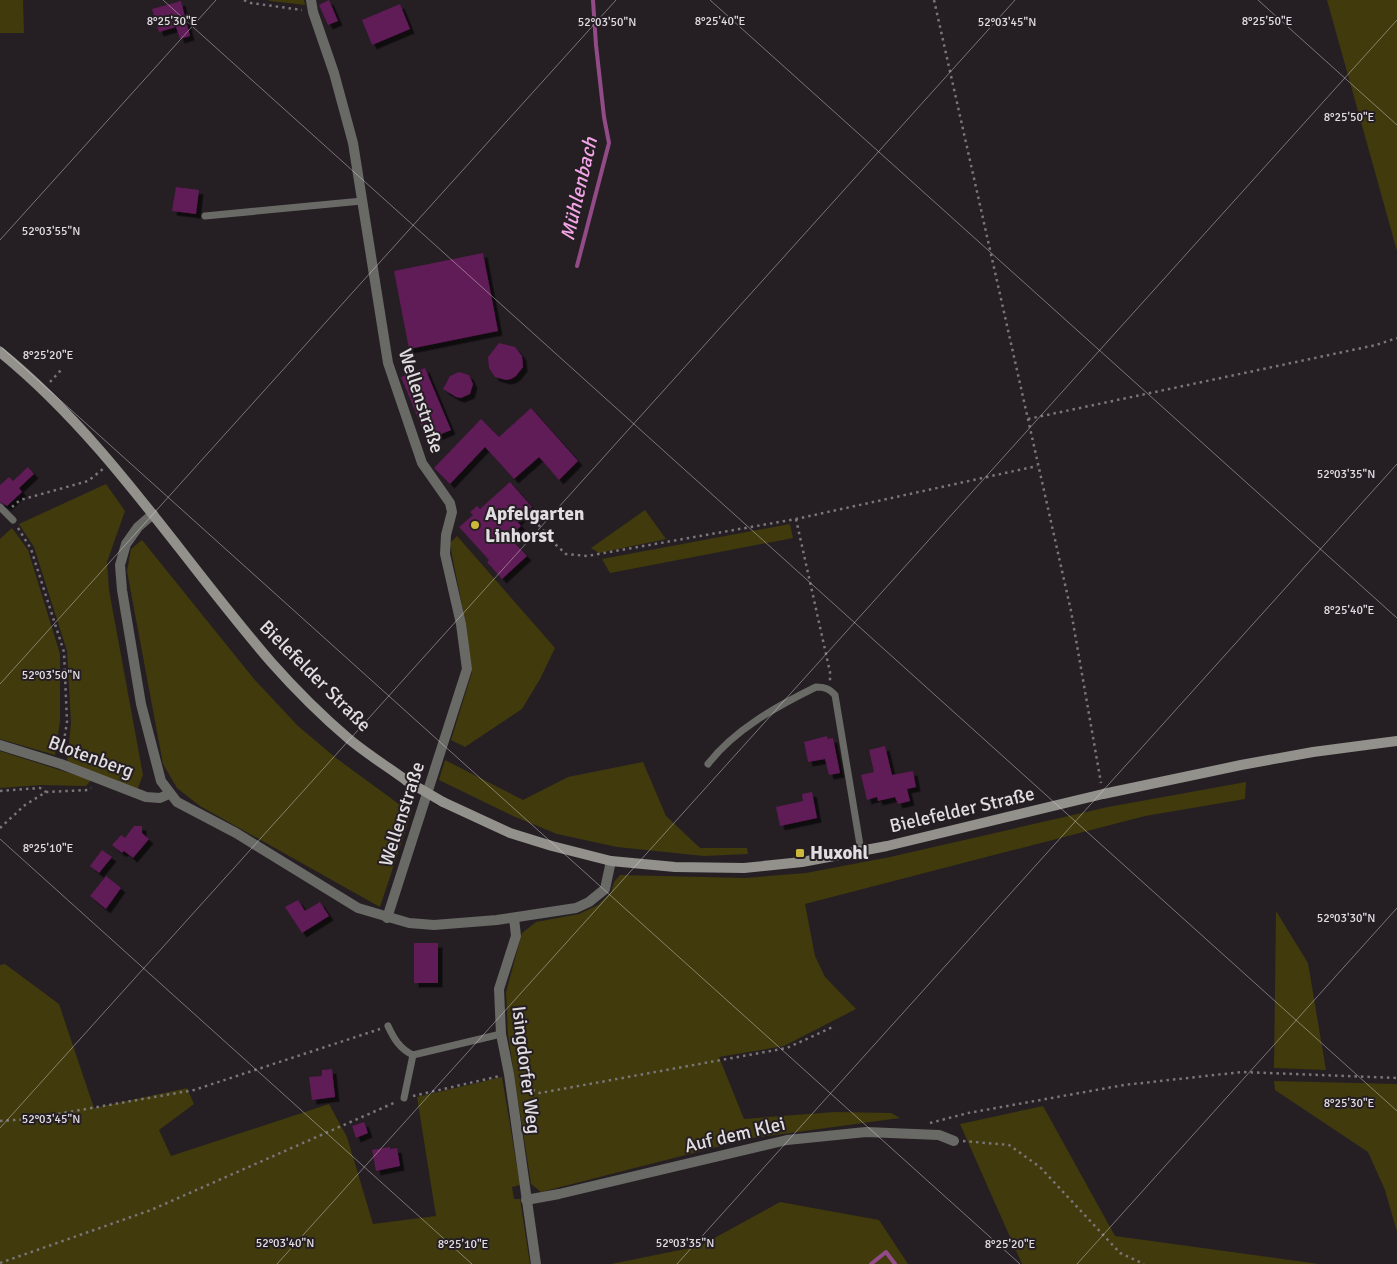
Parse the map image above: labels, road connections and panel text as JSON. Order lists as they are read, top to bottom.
{
  "streets": {
    "main road": ["Bielefelder Straße"],
    "street": [
      "Wellenstraße",
      "Blotenberg",
      "Isingdorfer Weg",
      "Auf dem Klei"
    ]
  },
  "crossings": [
    ["Isingdorfer Weg", "Auf dem Klei"]
  ],
  "water": ["Mühlenbach"],
  "places": {
    "other": ["Apfelgarten Linhorst"],
    "transit": ["Huxohl"]
  },
  "coordinates": [
    "8°25'30\"E",
    "8°25'40\"E",
    "8°25'50\"E",
    "52°03'45\"N",
    "52°03'50\"N",
    "52°03'55\"N",
    "8°25'20\"E",
    "52°03'35\"N",
    "8°25'10\"E",
    "52°03'30\"N",
    "52°03'40\"N"
  ]
}
